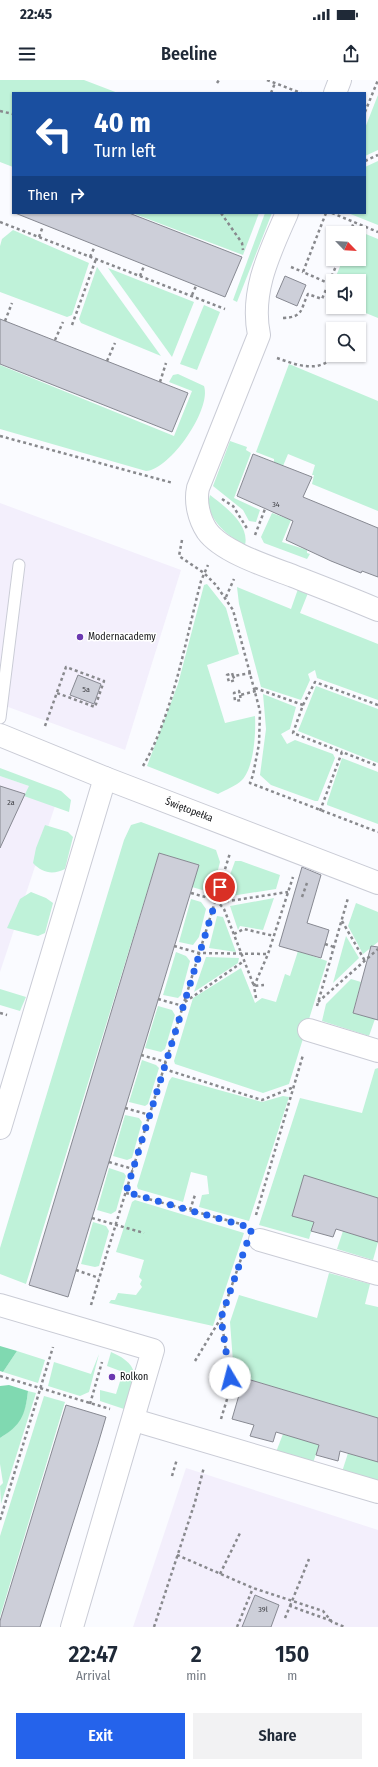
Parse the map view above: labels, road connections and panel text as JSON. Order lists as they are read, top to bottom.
{
  "streets": {
    "street": ["Świętopełka"]
  },
  "places": ["Modernacademy", "Rolkon"],
  "house_numbers": [
    "34",
    "5a",
    "2a",
    "39l"
  ],
  "north": "bottom right",
  "page": {
    "status": "22:45",
    "header": "Beeline",
    "turn": ["40 m", "Turn left"],
    "then": "Then",
    "eta": [
      "22:47",
      "Arrival",
      "2",
      "min",
      "150",
      "m"
    ],
    "buttons": ["Exit", "Share"]
  }
}
